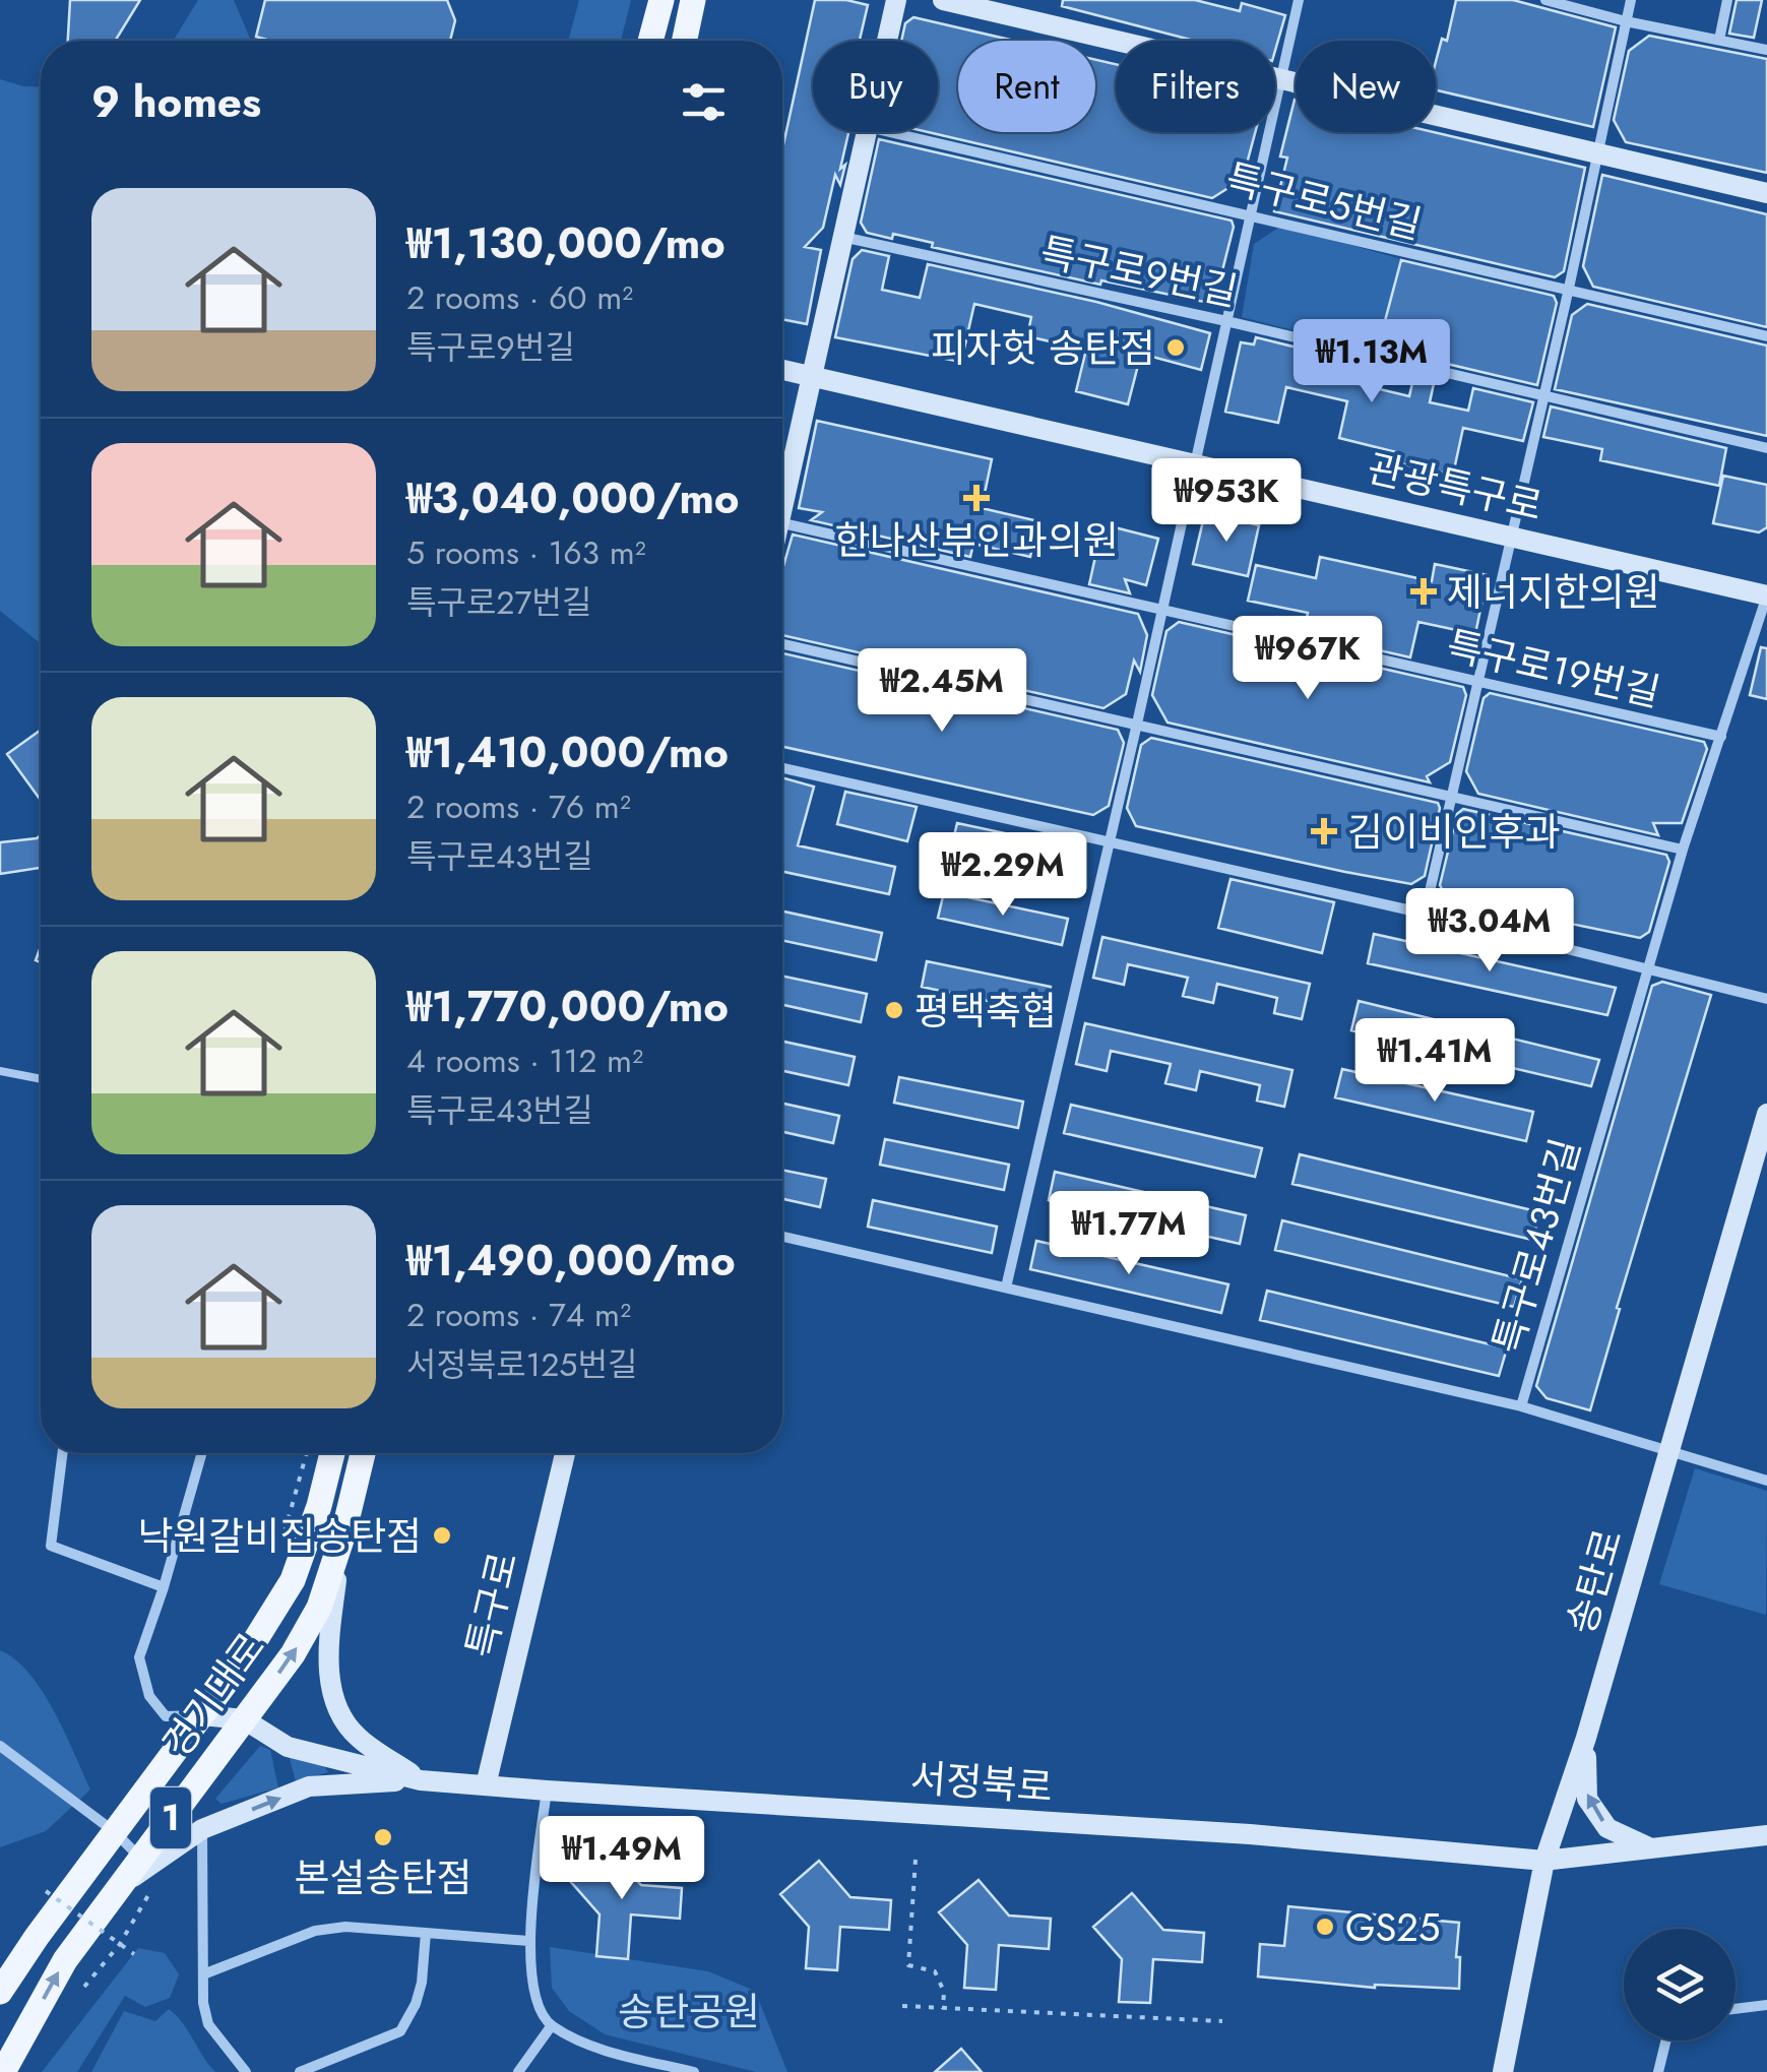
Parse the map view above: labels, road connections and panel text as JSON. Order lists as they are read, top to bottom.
{
  "streets": {
    "main road": ["경기대로", "1"],
    "street": [
      "특구로5번길",
      "특구로9번길",
      "관광특구로",
      "특구로19번길",
      "특구로43번길",
      "송탄로",
      "특구로",
      "서정북로"
    ]
  },
  "crossings": [
    ["관광특구로", "특구로43번길"],
    ["특구로19번길", "특구로43번길"],
    ["송탄로", "서정북로"],
    ["특구로", "서정북로"],
    ["경기대로", "서정북로"]
  ],
  "parks": ["송탄공원"],
  "places": {
    "other": [
      "피자헛 송탄점",
      "평택축협",
      "낙원갈비집송탄점",
      "본설송탄점",
      "GS25"
    ],
    "health": ["한나산부인과의원", "제너지한의원", "김이비인후과"]
  },
  "page": {
    "chip": [
      "Buy",
      "Rent",
      "Filters",
      "New"
    ],
    "heading": "9 homes",
    "list": [
      {
        "name": "₩1,130,000/mo",
        "note": "2 rooms · 60 m² · 특구로9번길"
      },
      {
        "name": "₩3,040,000/mo",
        "note": "5 rooms · 163 m² · 특구로27번길"
      },
      {
        "name": "₩1,410,000/mo",
        "note": "2 rooms · 76 m² · 특구로43번길"
      },
      {
        "name": "₩1,770,000/mo",
        "note": "4 rooms · 112 m² · 특구로43번길"
      },
      {
        "name": "₩1,490,000/mo",
        "note": "2 rooms · 74 m² · 서정북로125번길"
      }
    ],
    "price": [
      "₩1.13M",
      "₩953K",
      "₩967K",
      "₩2.45M",
      "₩2.29M",
      "₩3.04M",
      "₩1.41M",
      "₩1.77M",
      "₩1.49M"
    ]
  }
}
